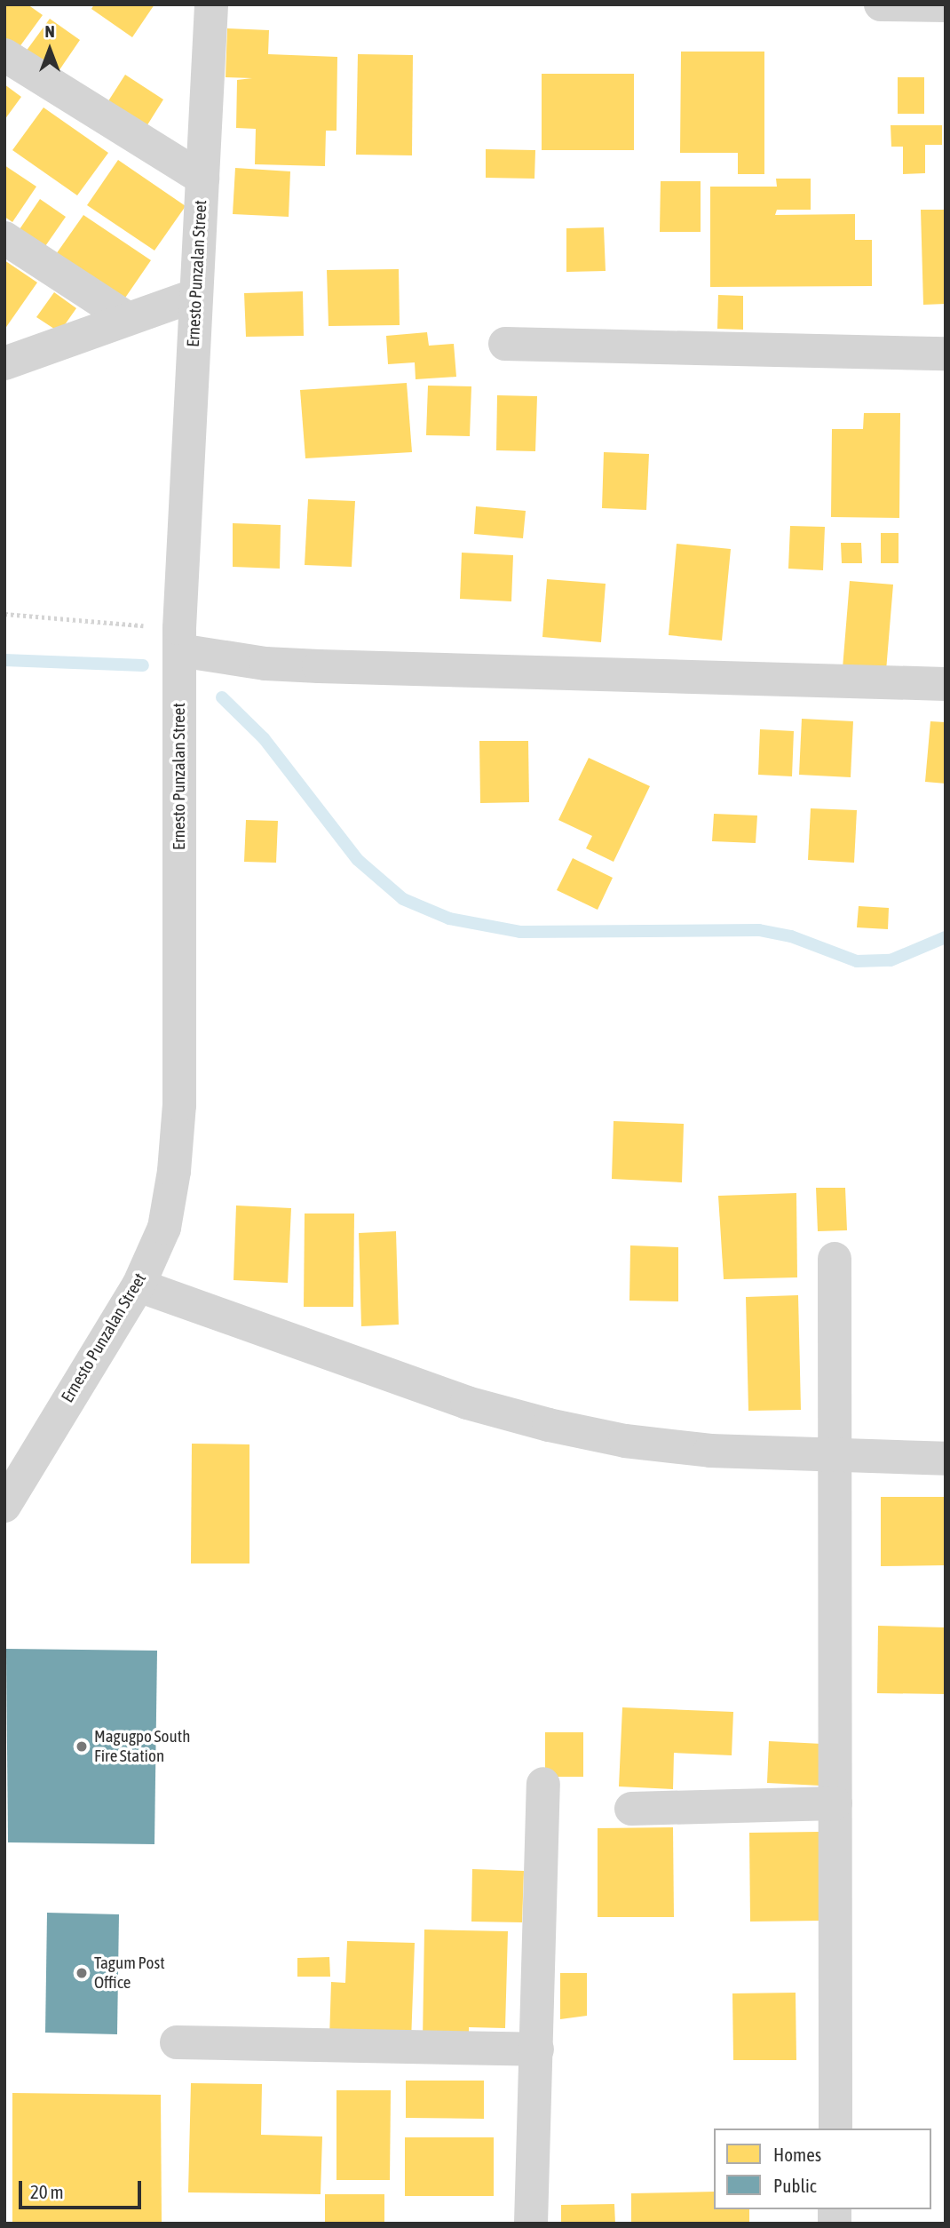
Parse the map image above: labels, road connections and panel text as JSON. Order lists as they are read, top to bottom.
{
  "streets": {
    "street": ["Ernesto Punzalan Street"]
  },
  "places": ["Magugpo South Fire Station", "Tagum Post Office"],
  "legend": ["Homes", "Public"],
  "scale_bar": "20 m",
  "north": "top"
}
